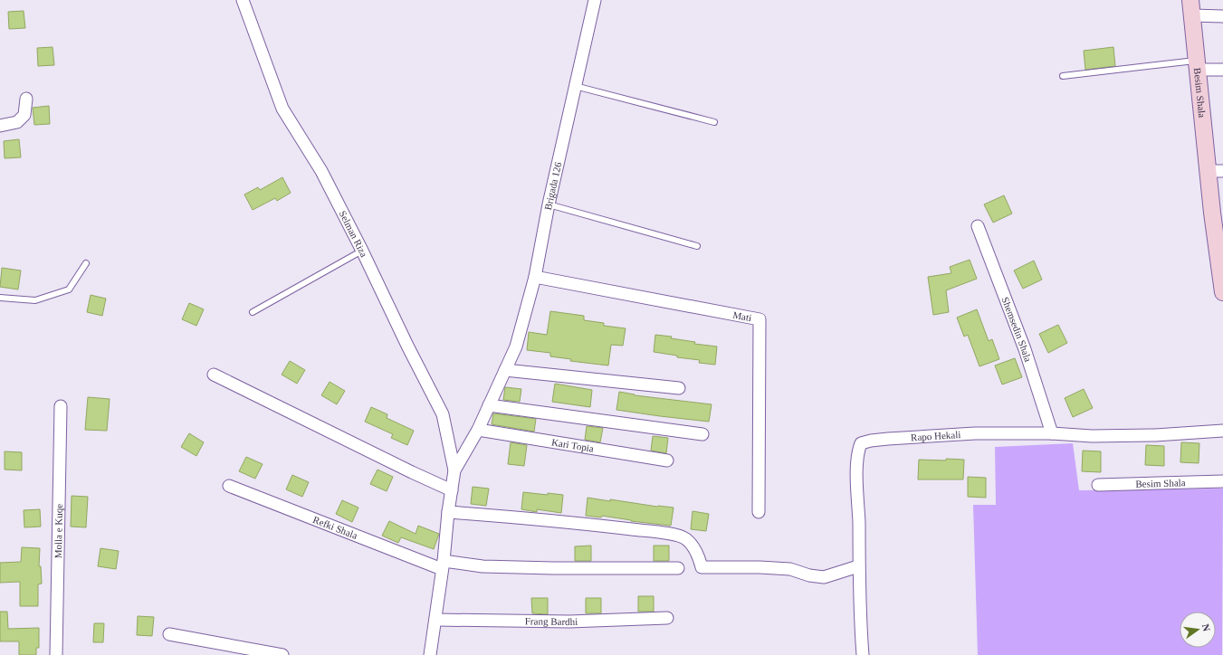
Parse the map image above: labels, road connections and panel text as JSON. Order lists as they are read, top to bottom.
{
  "streets": {
    "street": [
      "Besim Shala",
      "Brigada 126",
      "Selman Riza",
      "Mati",
      "Shemsedin Shala",
      "Rapo Hekali",
      "Kari Topia",
      "Refki Shala",
      "Molla e Kuqe",
      "Frang Bardhi"
    ]
  },
  "crossings": [
    ["Brigada 126", "Selman Riza"],
    ["Brigada 126", "Mati"],
    ["Brigada 126", "Kari Topia"],
    ["Shemsedin Shala", "Rapo Hekali"]
  ],
  "north": "right"
}
